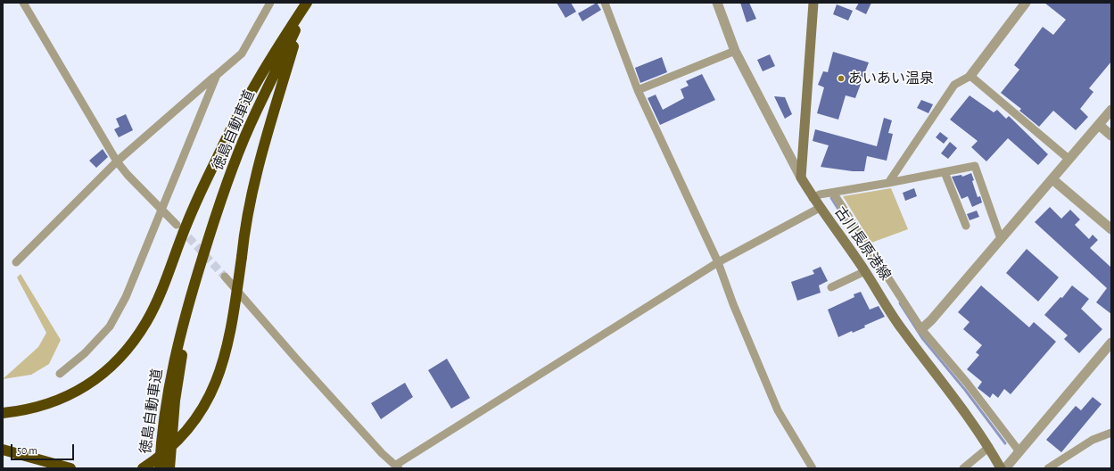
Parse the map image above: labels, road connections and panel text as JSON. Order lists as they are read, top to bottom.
{
  "streets": {
    "highway": ["徳島自動車道"],
    "main road": ["古川長原港線"]
  },
  "places": ["あいあい温泉"],
  "scale_bar": "50 m"
}
